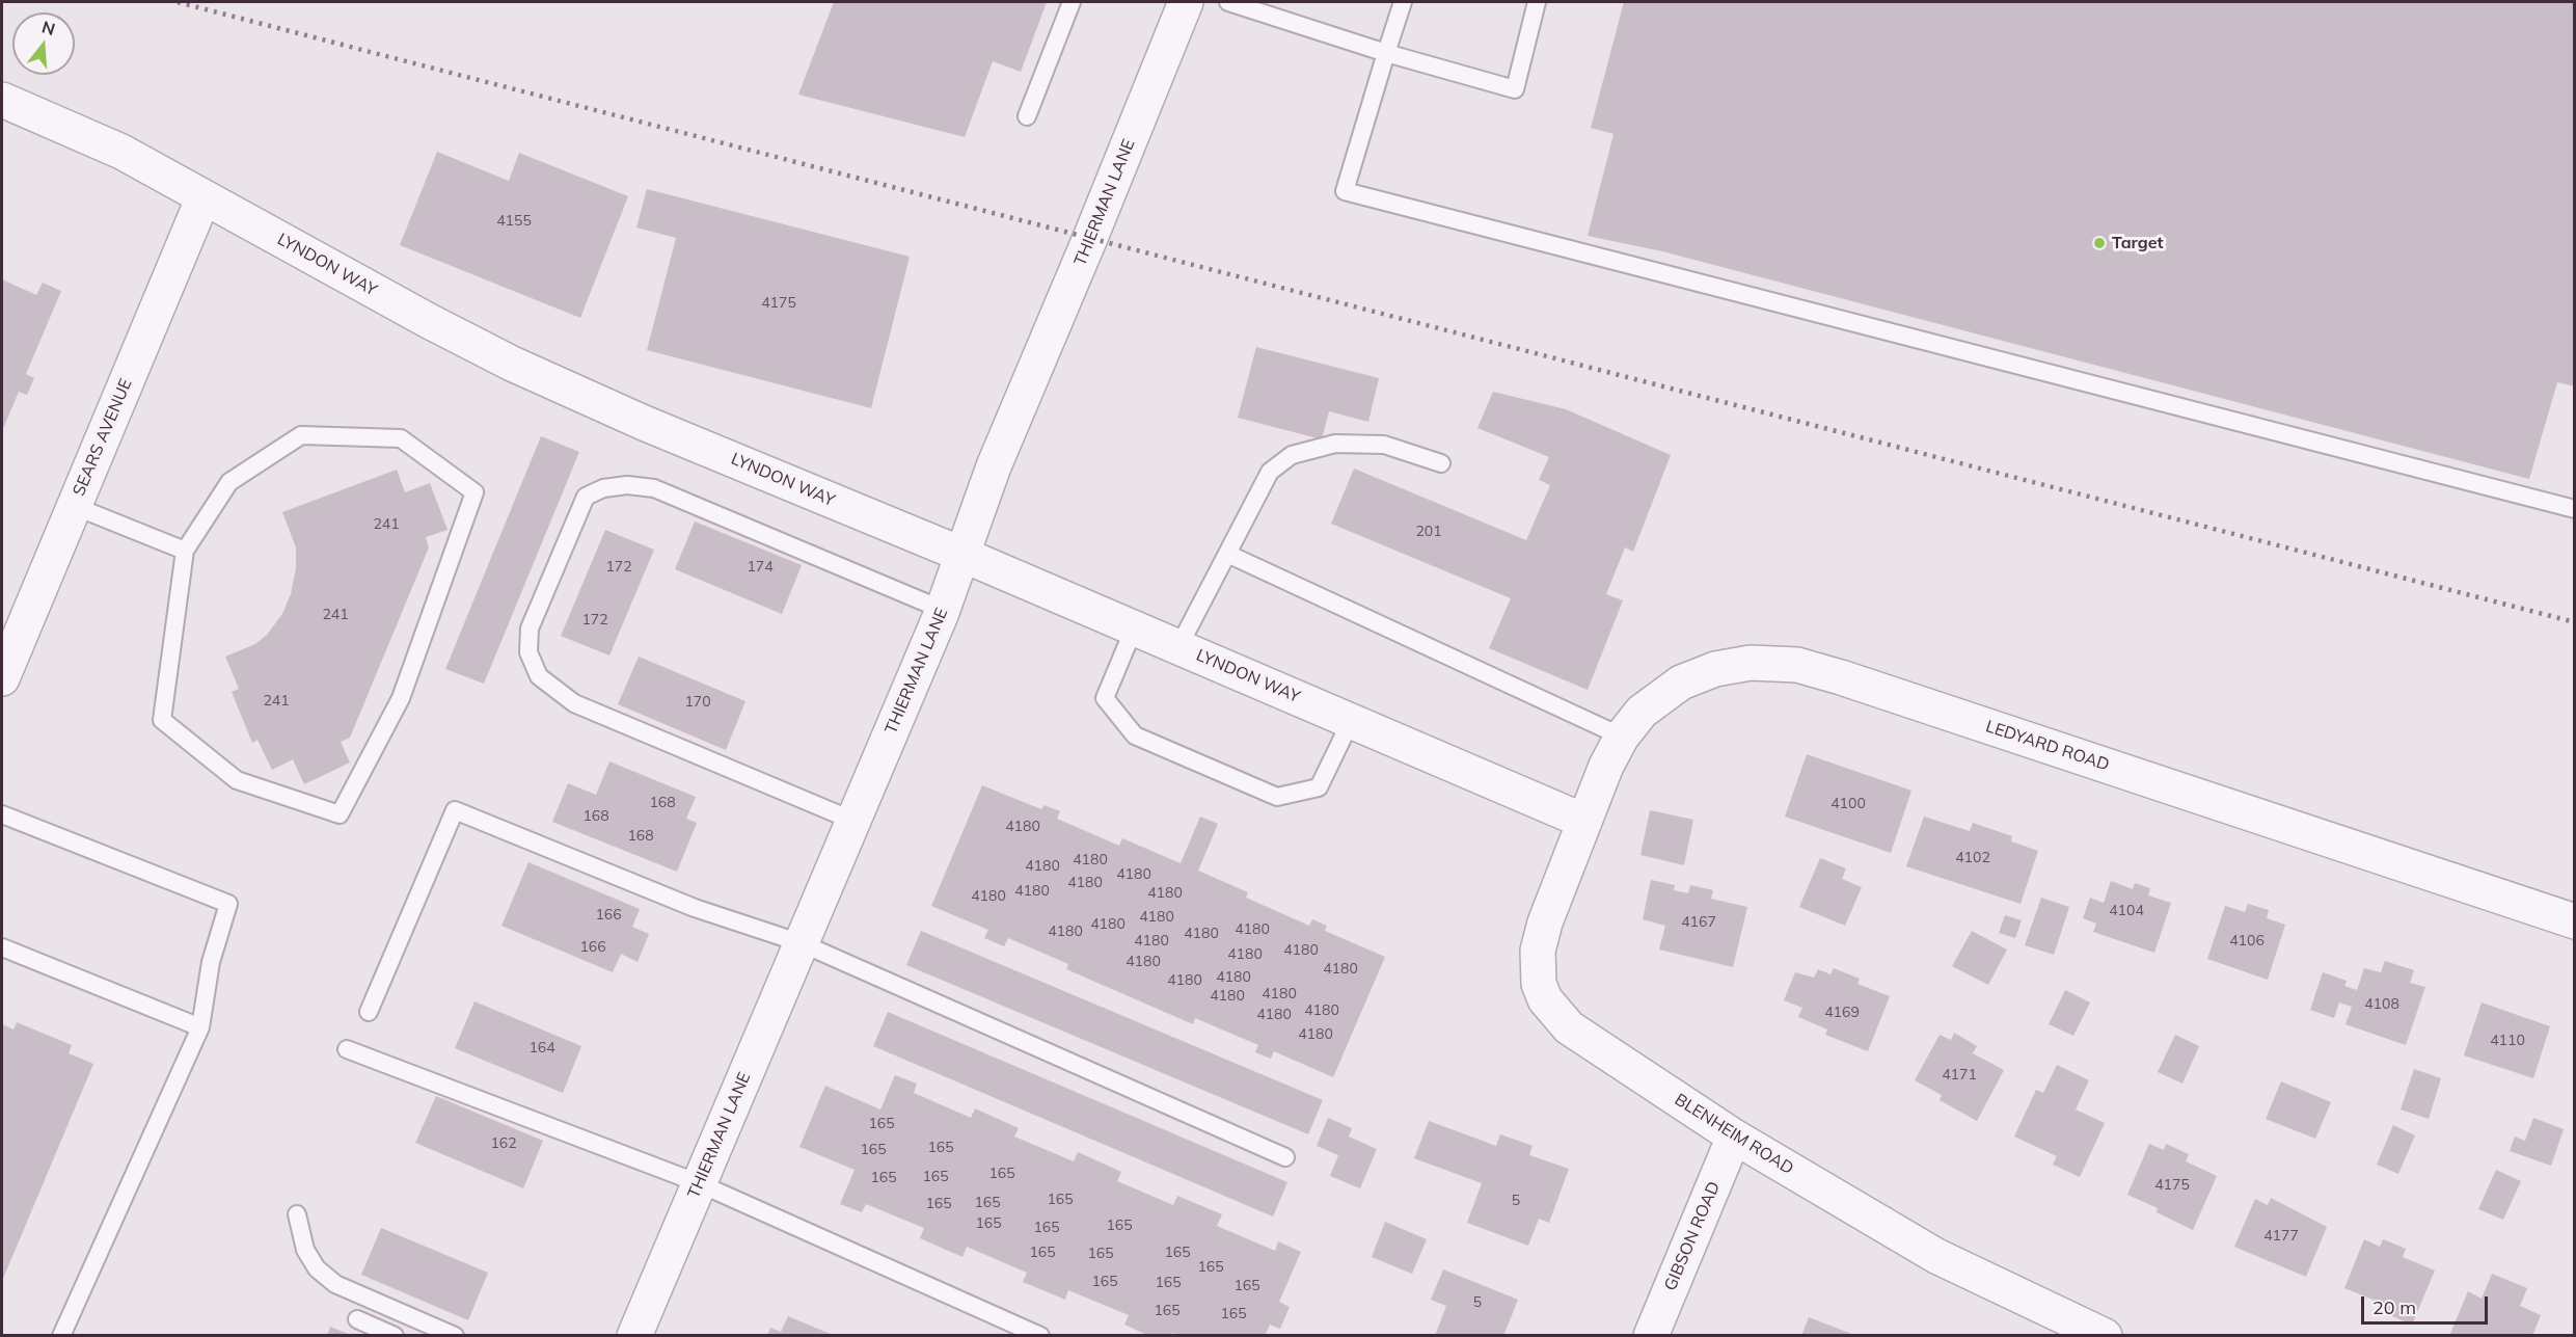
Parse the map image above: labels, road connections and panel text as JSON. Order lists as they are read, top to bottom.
{
  "streets": {
    "street": [
      "THIERMAN LANE",
      "LYNDON WAY",
      "SEARS AVENUE",
      "LEDYARD ROAD",
      "BLENHEIM ROAD",
      "GIBSON ROAD"
    ]
  },
  "crossings": [
    ["THIERMAN LANE", "LYNDON WAY"],
    ["LYNDON WAY", "SEARS AVENUE"],
    ["LYNDON WAY", "LEDYARD ROAD"],
    ["LYNDON WAY", "BLENHEIM ROAD"],
    ["LEDYARD ROAD", "BLENHEIM ROAD"],
    ["BLENHEIM ROAD", "GIBSON ROAD"]
  ],
  "places": ["Target"],
  "house_numbers": [
    "4155",
    "4175",
    "241",
    "201",
    "172",
    "174",
    "241",
    "172",
    "241",
    "170",
    "168",
    "4100",
    "168",
    "4180",
    "168",
    "4102",
    "4180",
    "4180",
    "4180",
    "4180",
    "4180",
    "4180",
    "4180",
    "4104",
    "166",
    "4180",
    "4167",
    "4180",
    "4180",
    "4180",
    "4180",
    "4180",
    "4106",
    "166",
    "4180",
    "4180",
    "4180",
    "4180",
    "4180",
    "4180",
    "4180",
    "4180",
    "4108",
    "4180",
    "4169",
    "4180",
    "4180",
    "4110",
    "164",
    "4171",
    "165",
    "162",
    "165",
    "165",
    "165",
    "165",
    "165",
    "4175",
    "165",
    "5",
    "165",
    "165",
    "165",
    "165",
    "165",
    "4177",
    "165",
    "165",
    "165",
    "165",
    "165",
    "165",
    "165",
    "5",
    "165",
    "165"
  ],
  "scale_bar": "20 m",
  "north": "top"
}
